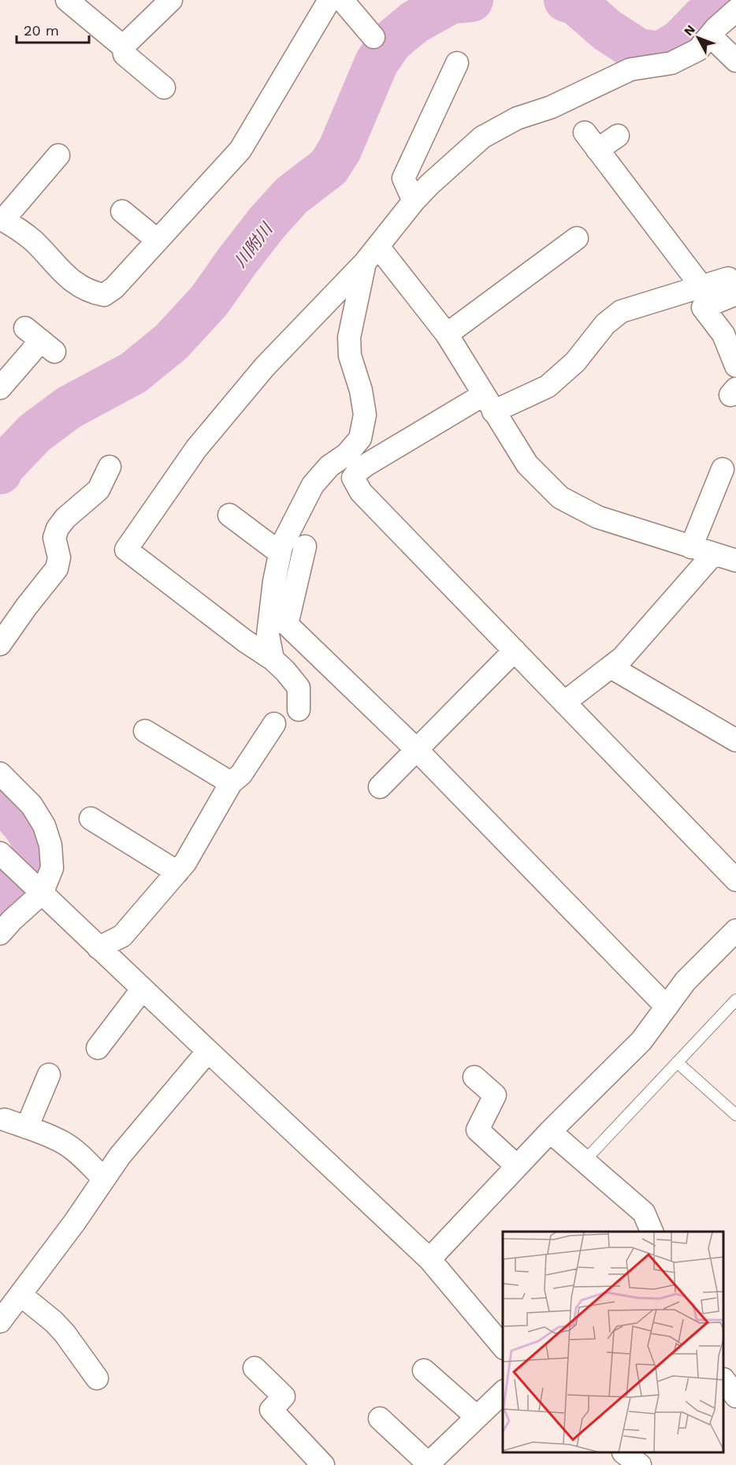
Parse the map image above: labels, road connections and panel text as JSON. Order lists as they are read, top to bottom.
{
  "water": ["川附川"],
  "scale_bar": "20 m",
  "north": "top left"
}
